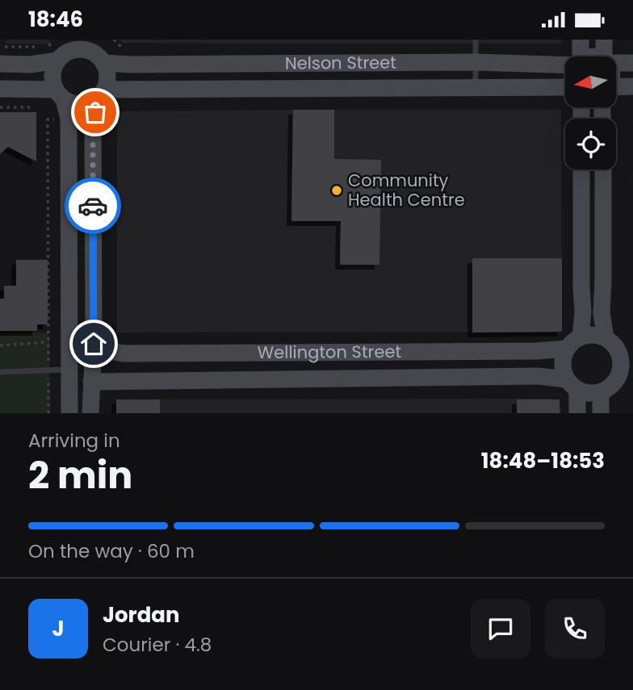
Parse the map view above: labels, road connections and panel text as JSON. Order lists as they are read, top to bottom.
{
  "streets": {
    "street": ["Nelson Street", "Wellington Street"]
  },
  "places": ["Community Health Centre"],
  "north": "left",
  "page": {
    "status": "18:46",
    "heading": ["2 min", "Arriving in", "18:48–18:53"],
    "panel": ["Jordan", "Courier · 4.8"],
    "bar": "On the way · 60 m",
    "round": "J"
  }
}
